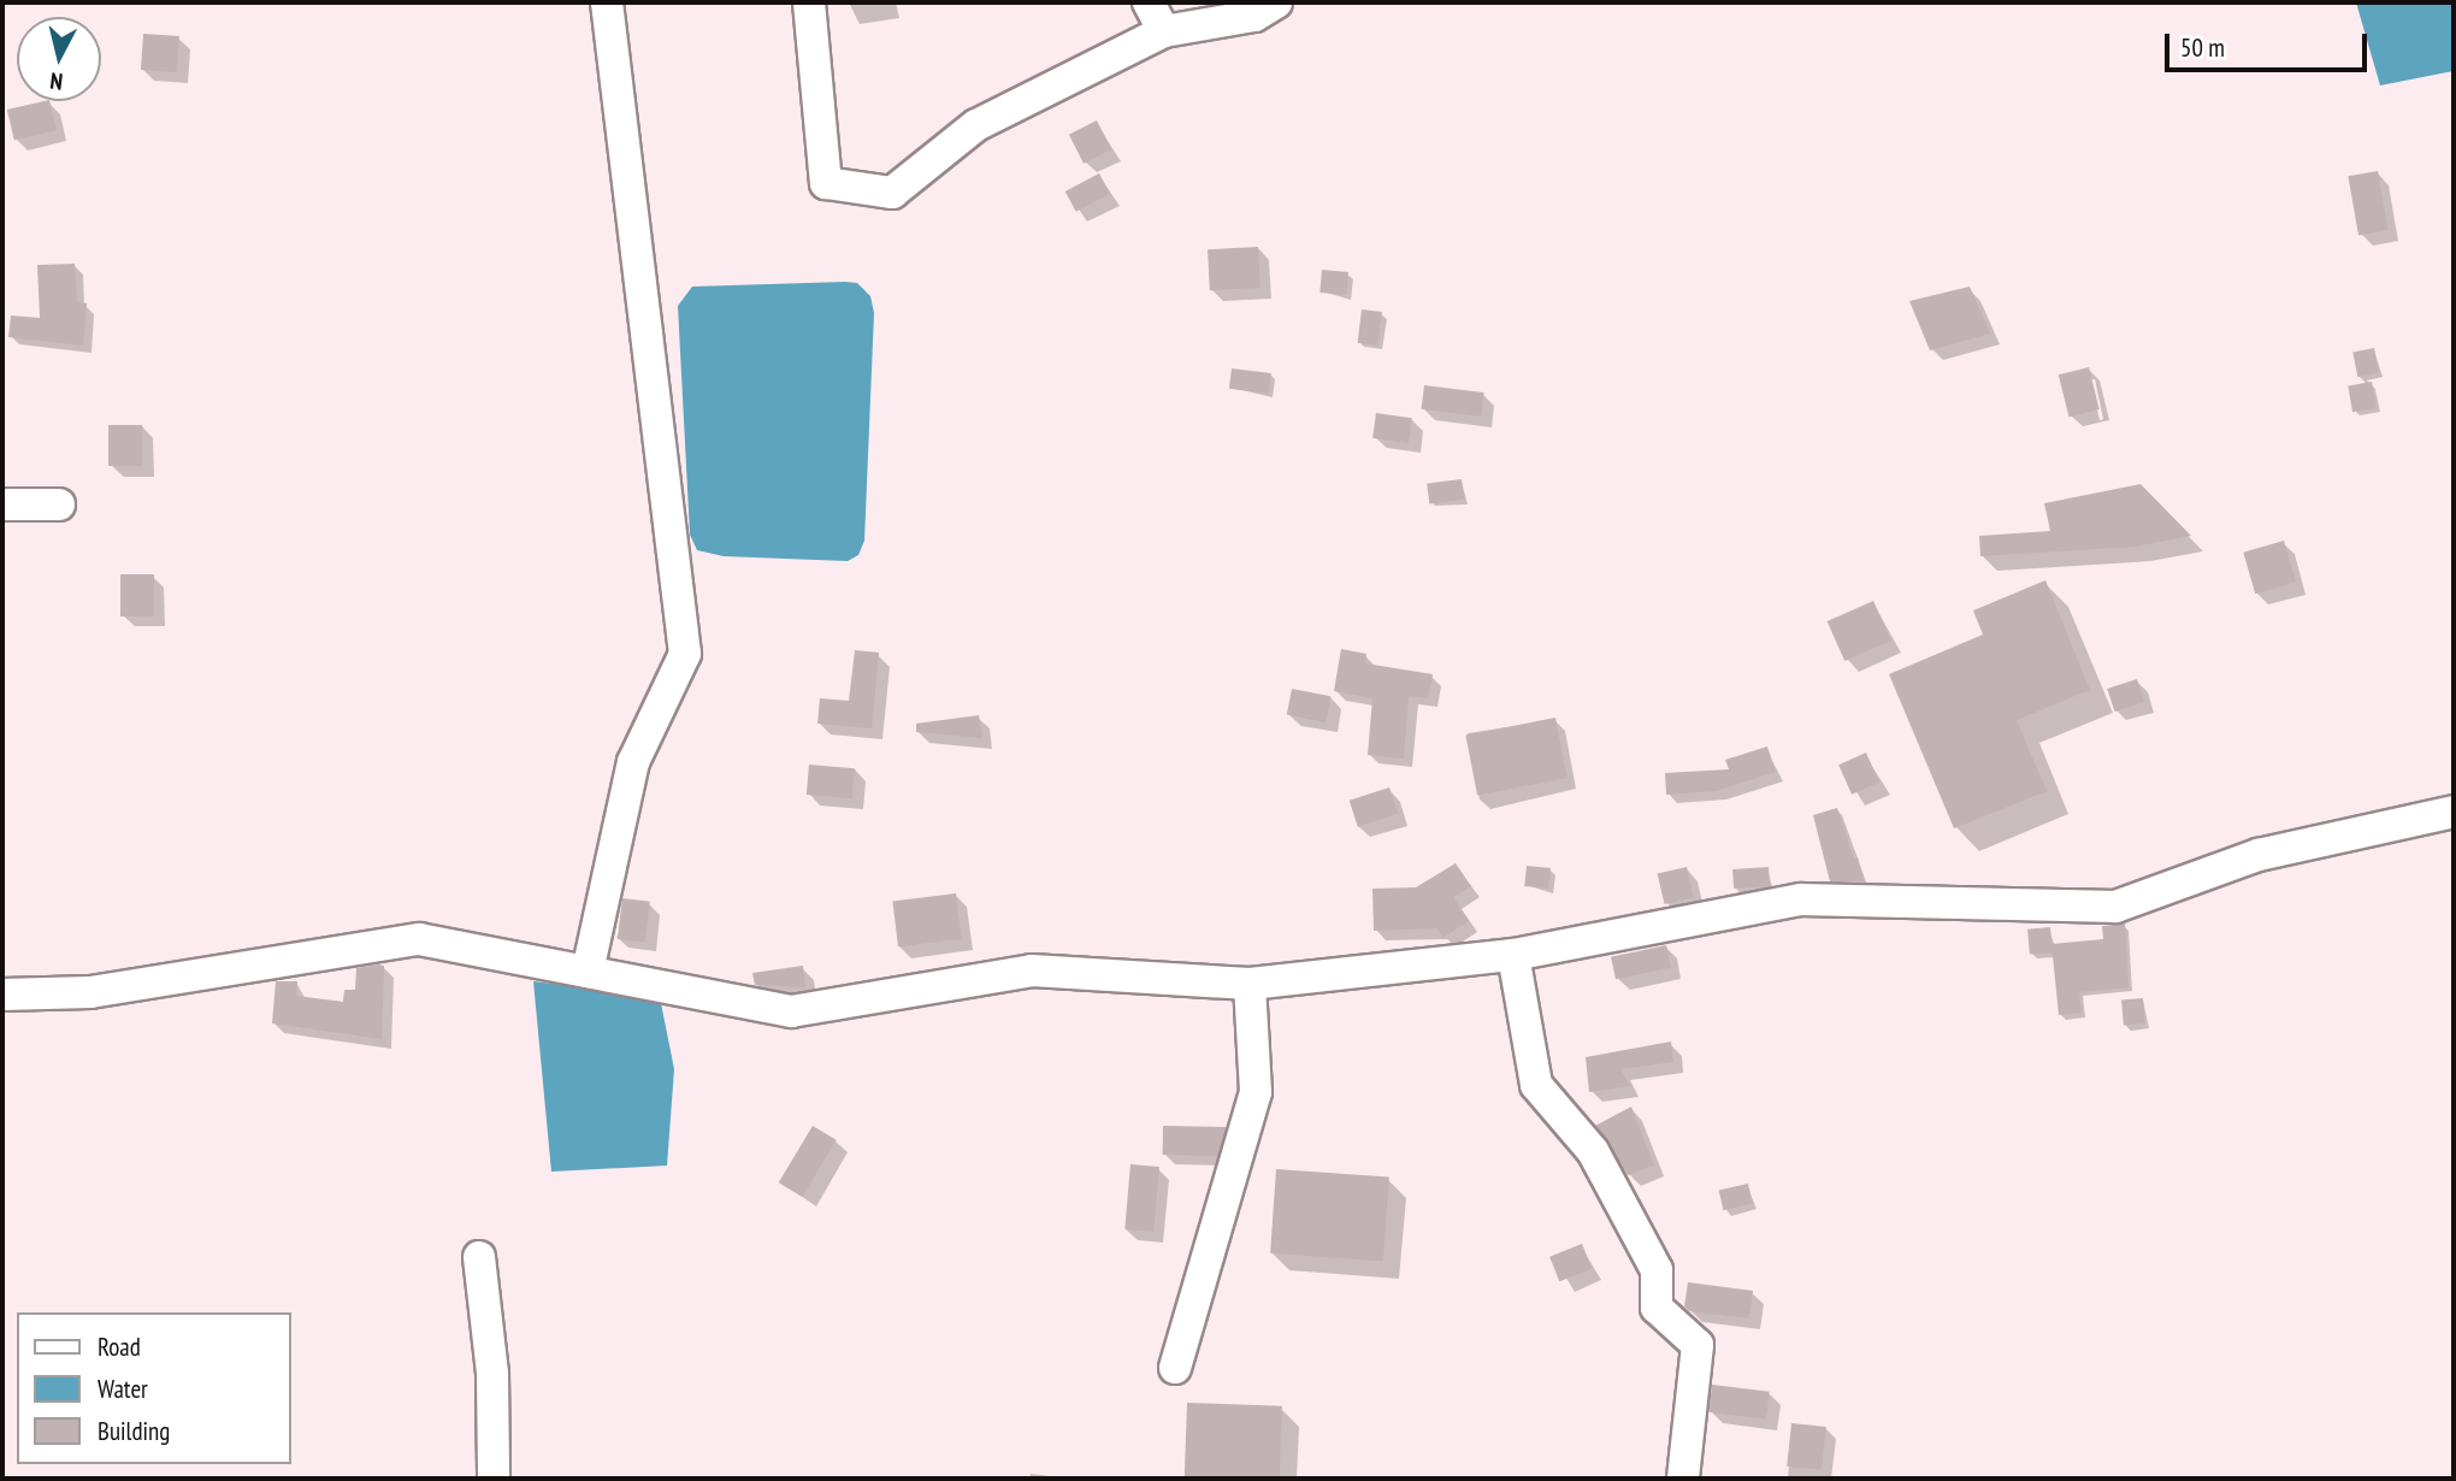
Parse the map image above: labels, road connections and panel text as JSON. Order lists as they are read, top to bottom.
{
  "legend": ["Road", "Water", "Building"],
  "scale_bar": "50 m",
  "north": "bottom"
}
